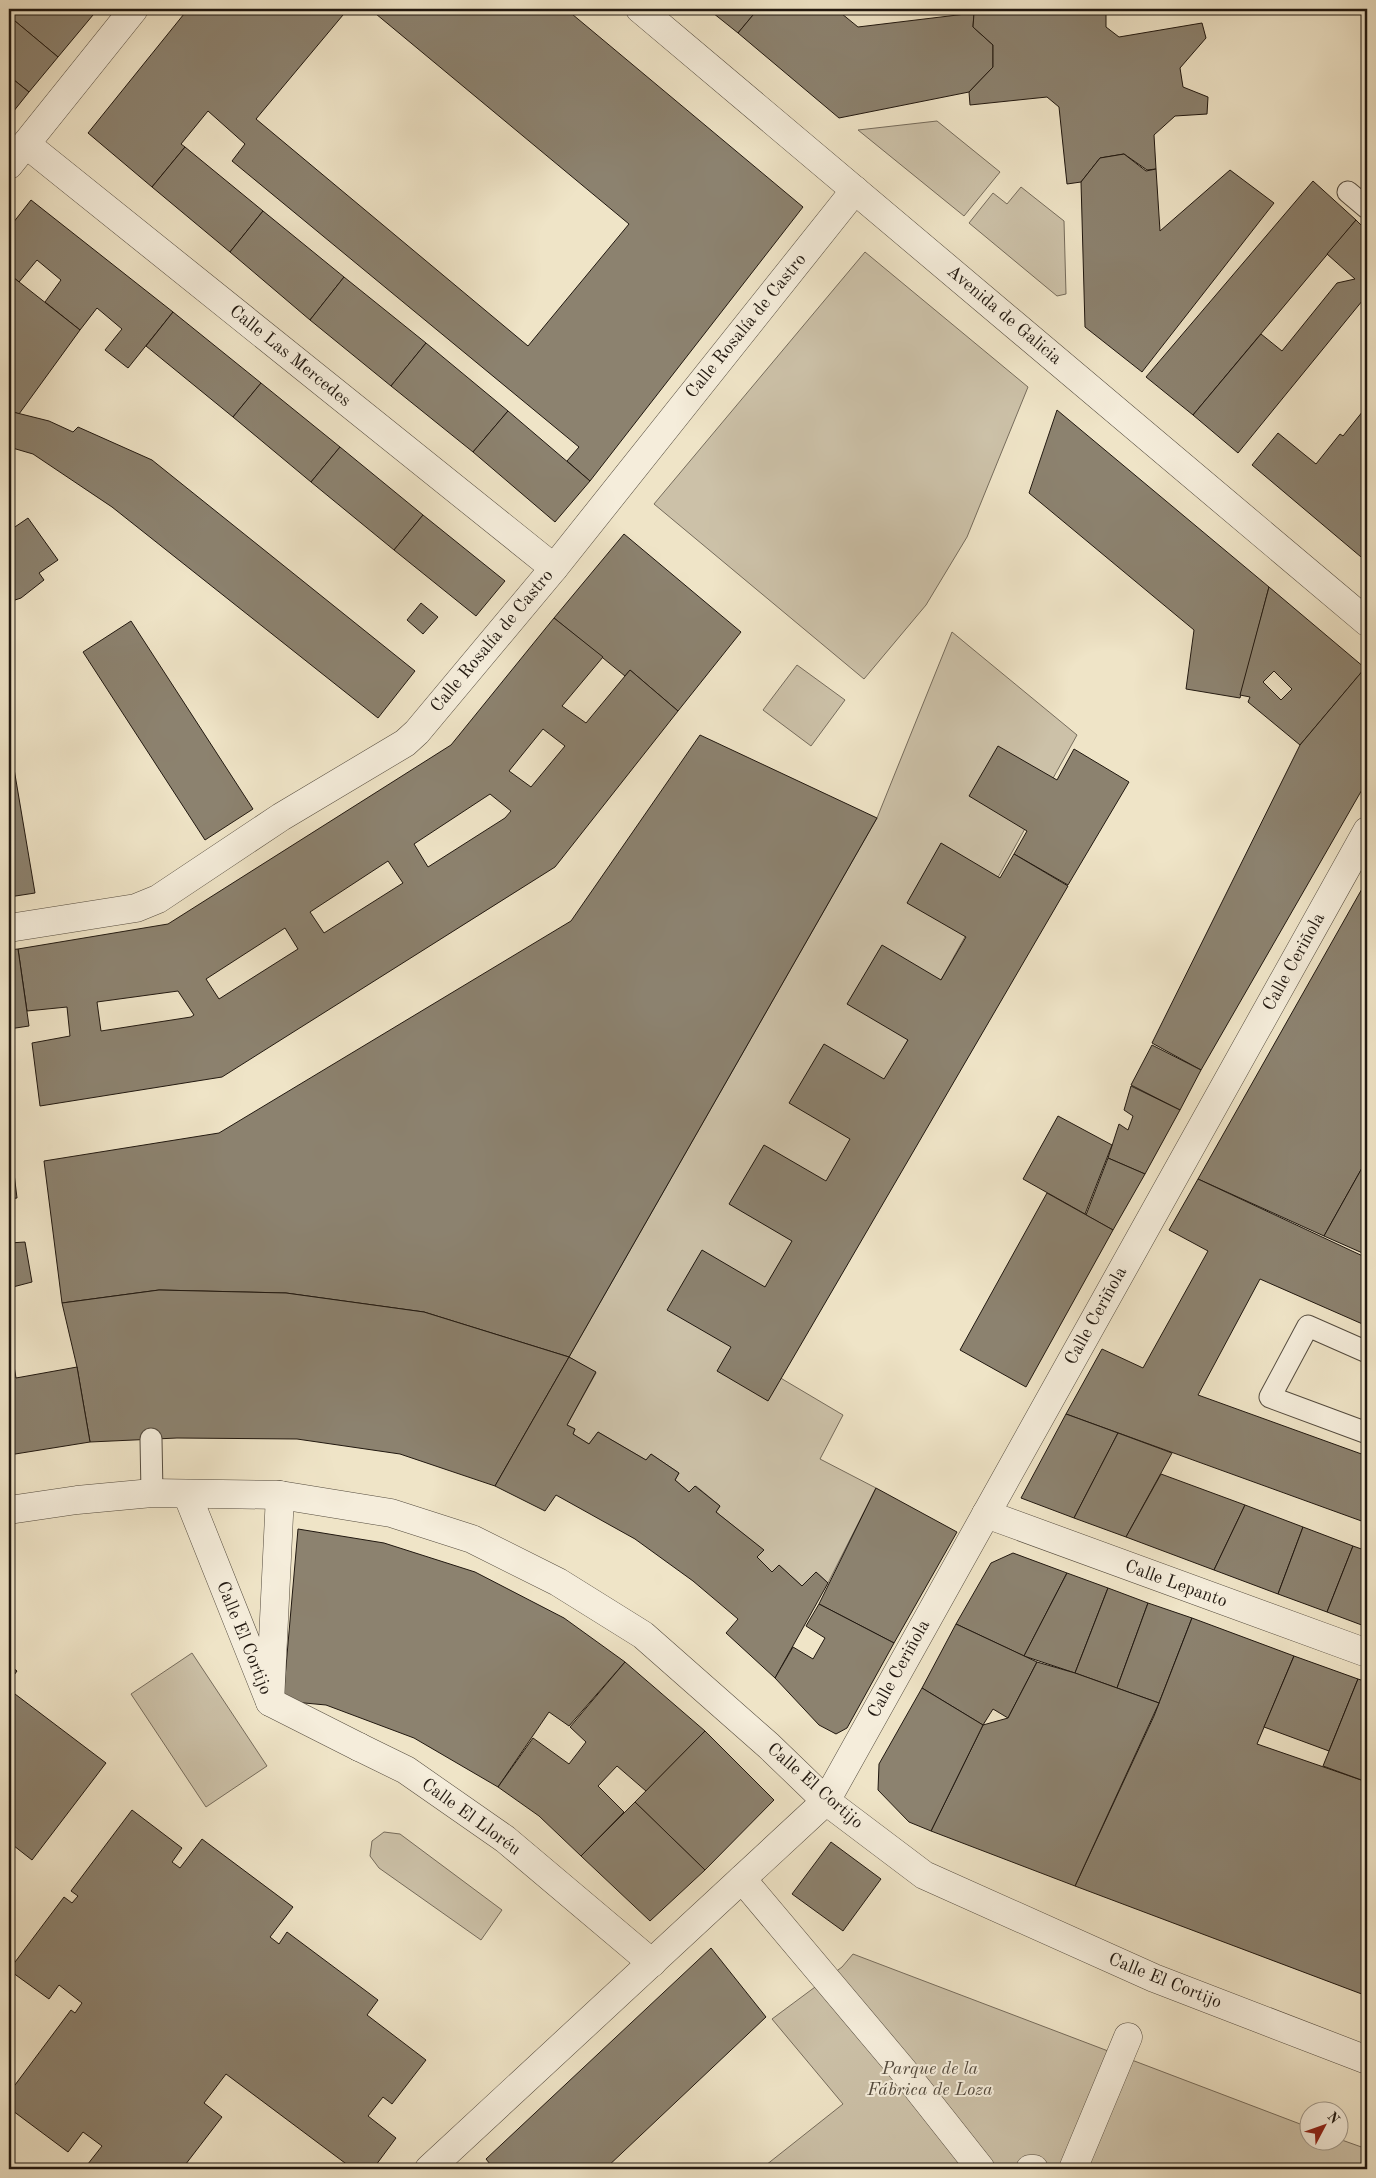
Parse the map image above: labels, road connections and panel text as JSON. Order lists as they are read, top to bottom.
{
  "streets": {
    "street": [
      "Avenida de Galicia",
      "Calle Rosalía de Castro",
      "Calle Las Mercedes",
      "Calle Ceriñola",
      "Calle Lepanto",
      "Calle El Cortijo",
      "Calle El Lloréu"
    ]
  },
  "crossings": [
    ["Avenida de Galicia", "Calle Rosalía de Castro"],
    ["Calle Rosalía de Castro", "Calle Las Mercedes"],
    ["Calle Ceriñola", "Calle Lepanto"],
    ["Calle Ceriñola", "Calle El Cortijo"],
    ["Calle El Cortijo", "Calle El Lloréu"]
  ],
  "parks": ["Parque de la Fábrica de Loza"],
  "north": "top right"
}
